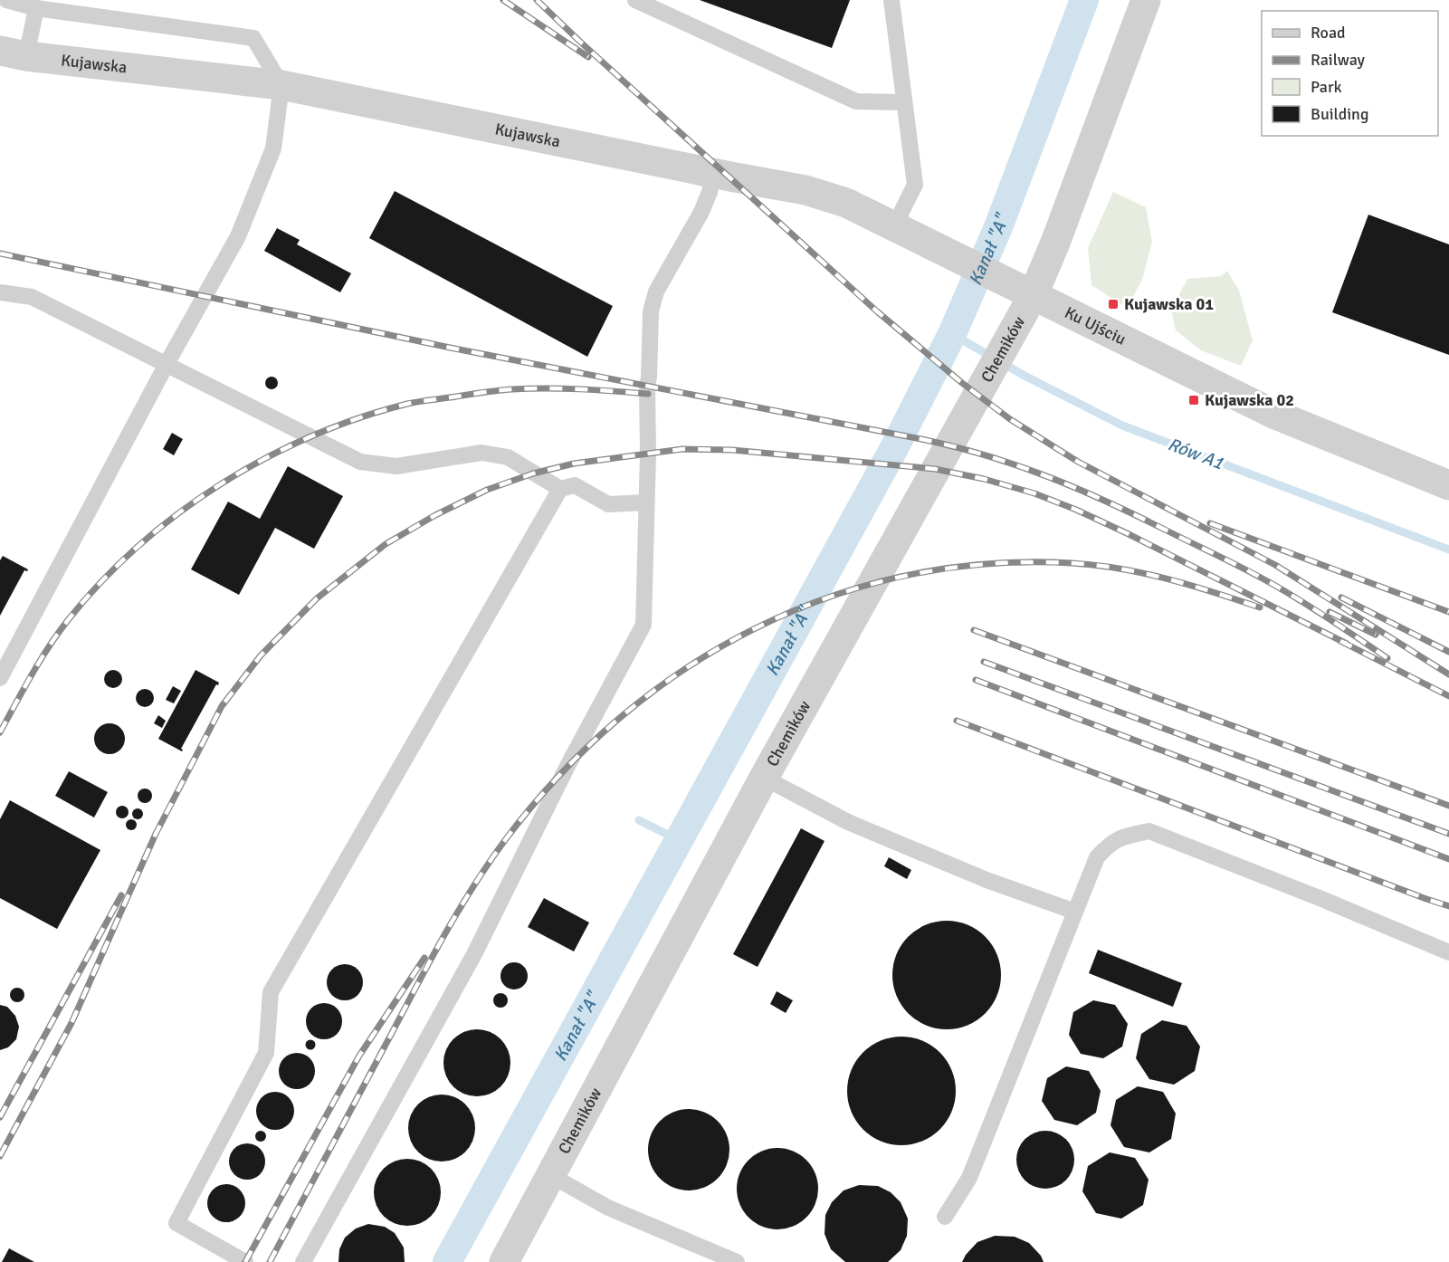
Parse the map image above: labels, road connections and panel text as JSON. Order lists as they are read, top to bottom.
{
  "streets": {
    "street": ["Kujawska", "Ku Ujściu", "Chemików"]
  },
  "crossings": [
    ["Kujawska", "Ku Ujściu"],
    ["Kujawska", "Chemików"],
    ["Ku Ujściu", "Chemików"]
  ],
  "water": ["Kanał \"A\"", "Rów A1"],
  "places": {
    "transit": ["Kujawska 01", "Kujawska 02"]
  },
  "legend": [
    "Road",
    "Railway",
    "Park",
    "Building"
  ]
}
